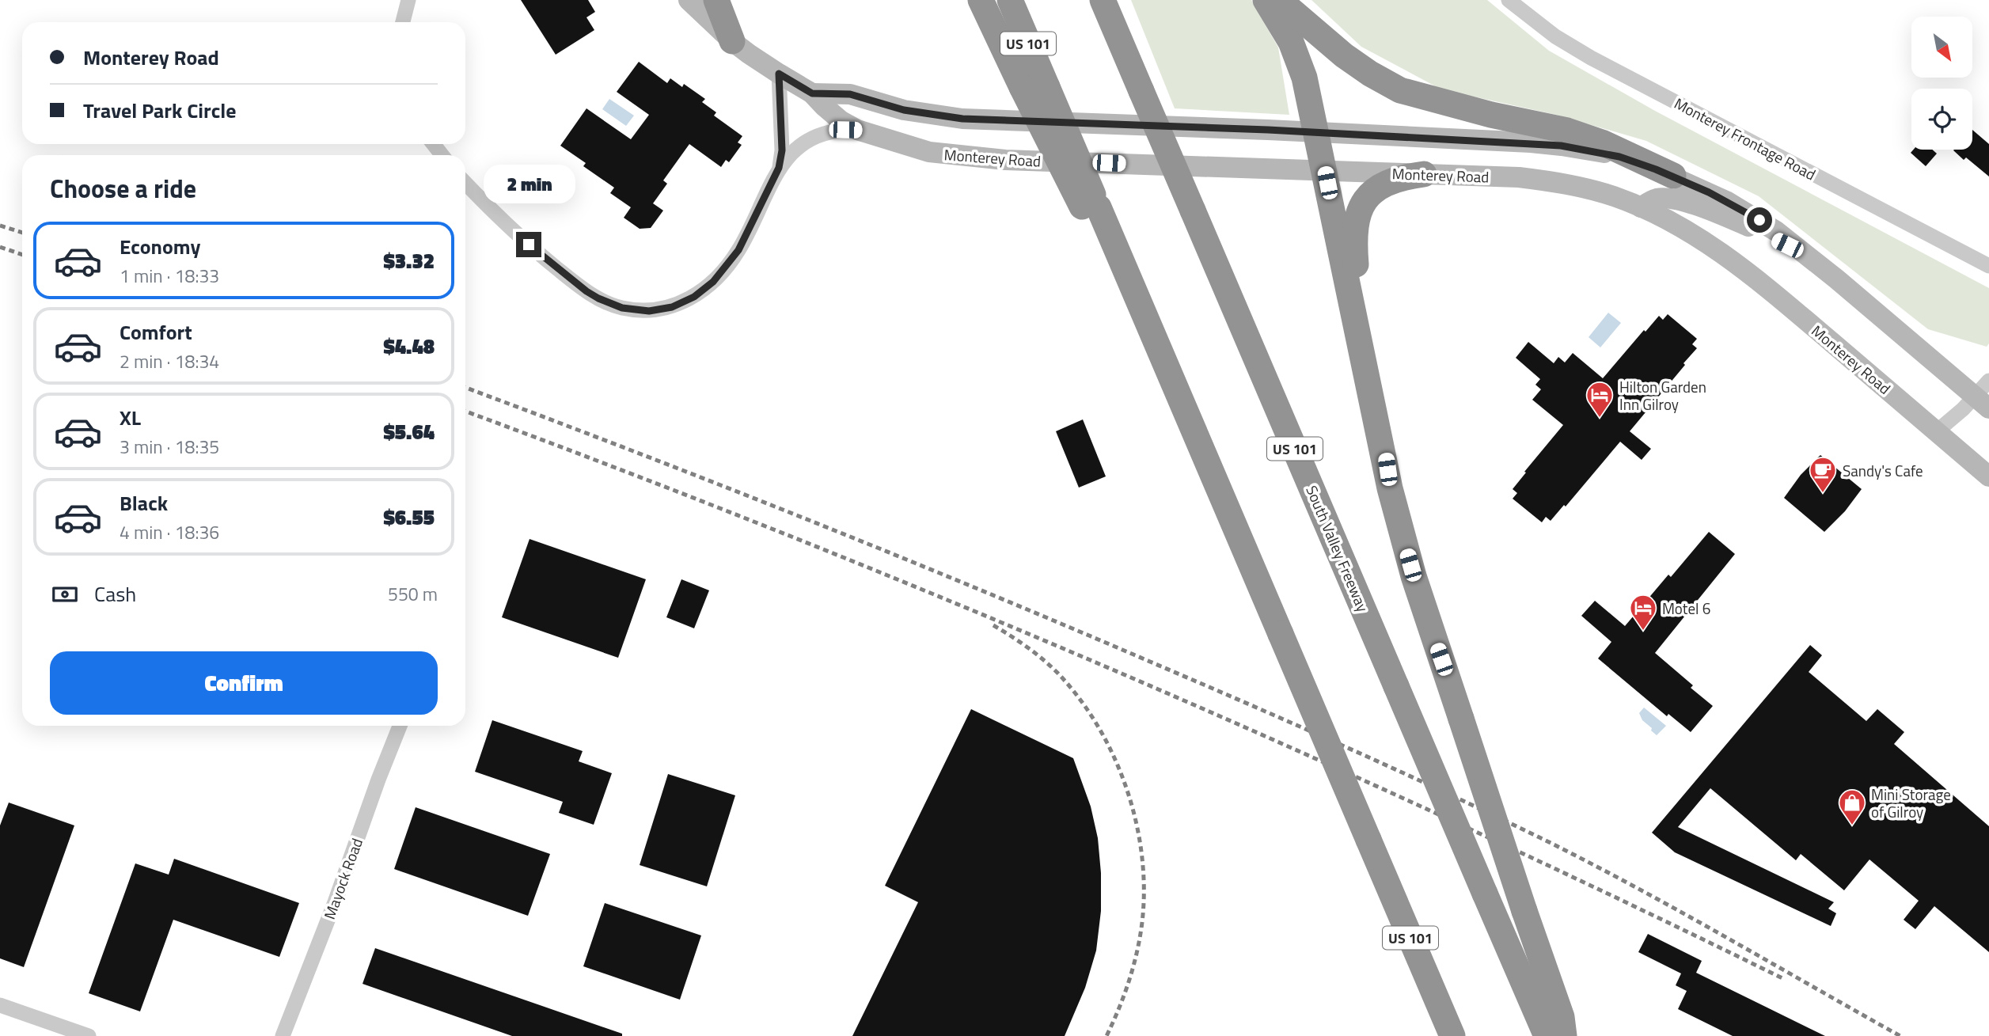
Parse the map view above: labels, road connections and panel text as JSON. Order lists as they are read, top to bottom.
{
  "streets": {
    "highway": ["US 101", "South Valley Freeway"],
    "main road": ["Monterey Road"],
    "street": ["Monterey Frontage Road", "Mayock Road"]
  },
  "places": {
    "hotel": ["Hilton Garden Inn Gilroy", "Motel 6"],
    "cafe": ["Sandy's Cafe"],
    "shop": ["Mini Storage of Gilroy"]
  },
  "north": "bottom right",
  "page": {
    "banner": ["Monterey Road", "Travel Park Circle"],
    "heading": "Choose a ride",
    "bubble": "2 min",
    "list": [
      {
        "name": "Economy",
        "note": "1 min · 18:33",
        "value": "$3.32"
      },
      {
        "name": "Comfort",
        "note": "2 min · 18:34",
        "value": "$4.48"
      },
      {
        "name": "XL",
        "note": "3 min · 18:35",
        "value": "$5.64"
      },
      {
        "name": "Black",
        "note": "4 min · 18:36",
        "value": "$6.55"
      }
    ],
    "pay": ["Cash", "550 m"],
    "buttons": "Confirm"
  }
}
